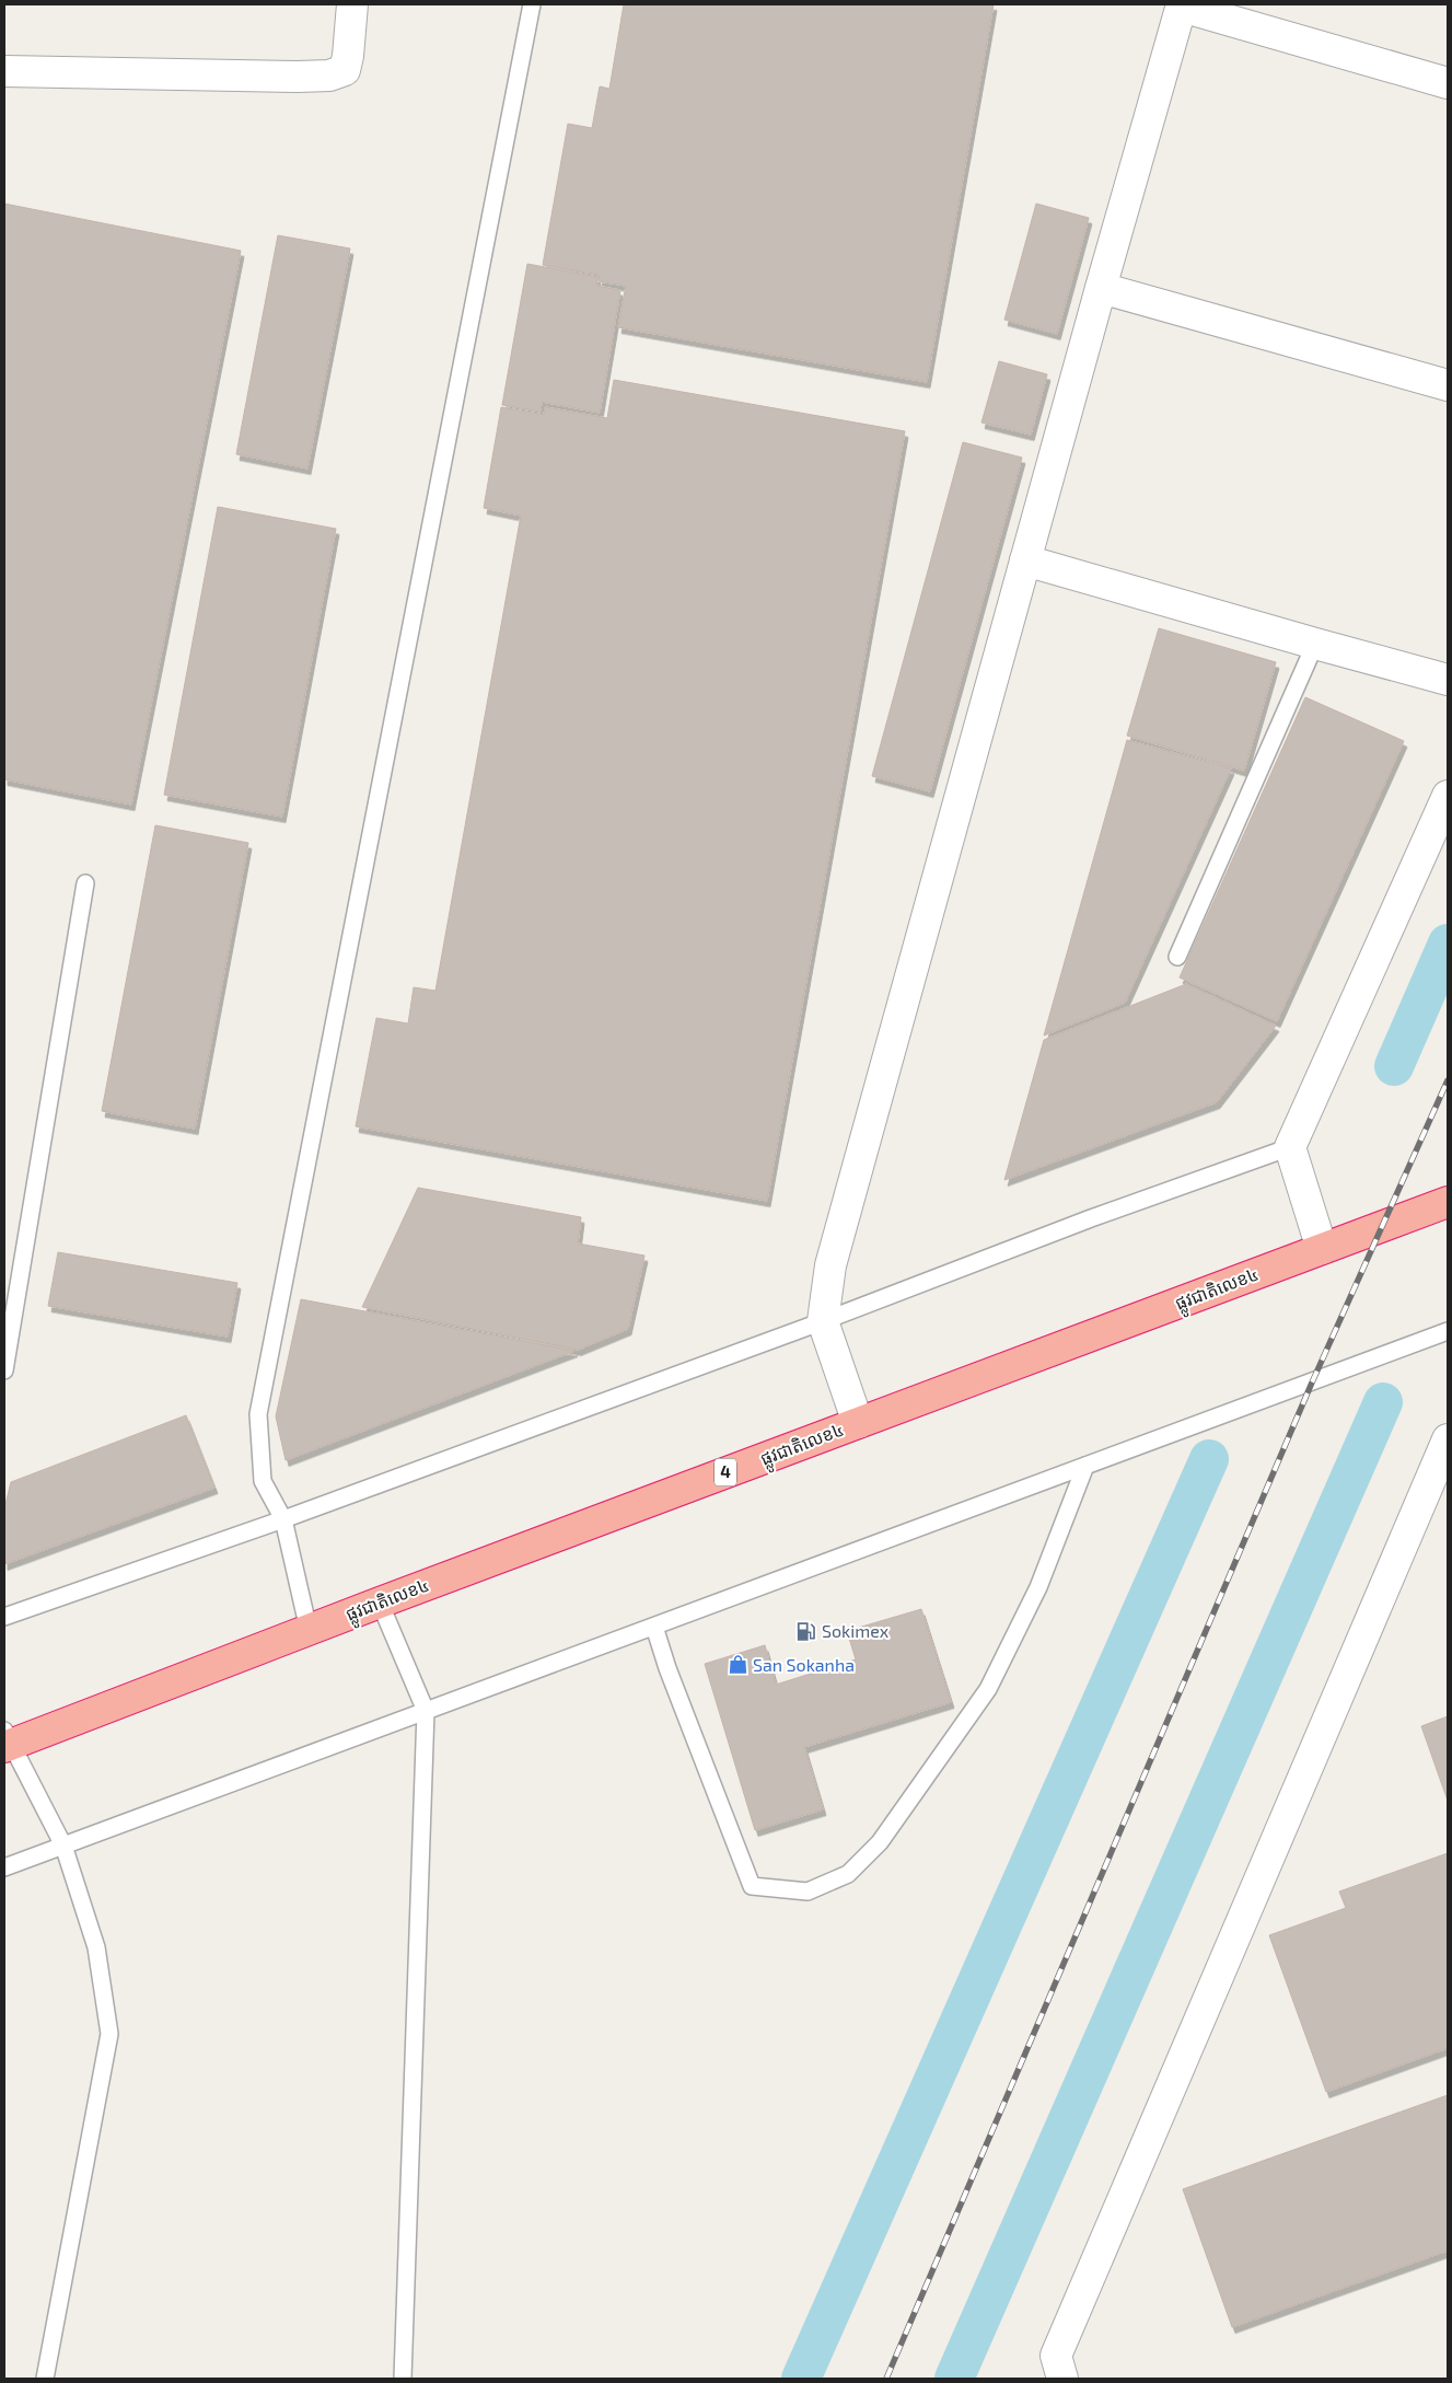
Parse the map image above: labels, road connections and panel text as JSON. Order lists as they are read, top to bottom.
{
  "streets": {
    "highway": ["ផ្លូវជាតិលេខ៤", "4"]
  },
  "places": {
    "fuel station": ["Sokimex"],
    "shop": ["San Sokanha"]
  }
}
